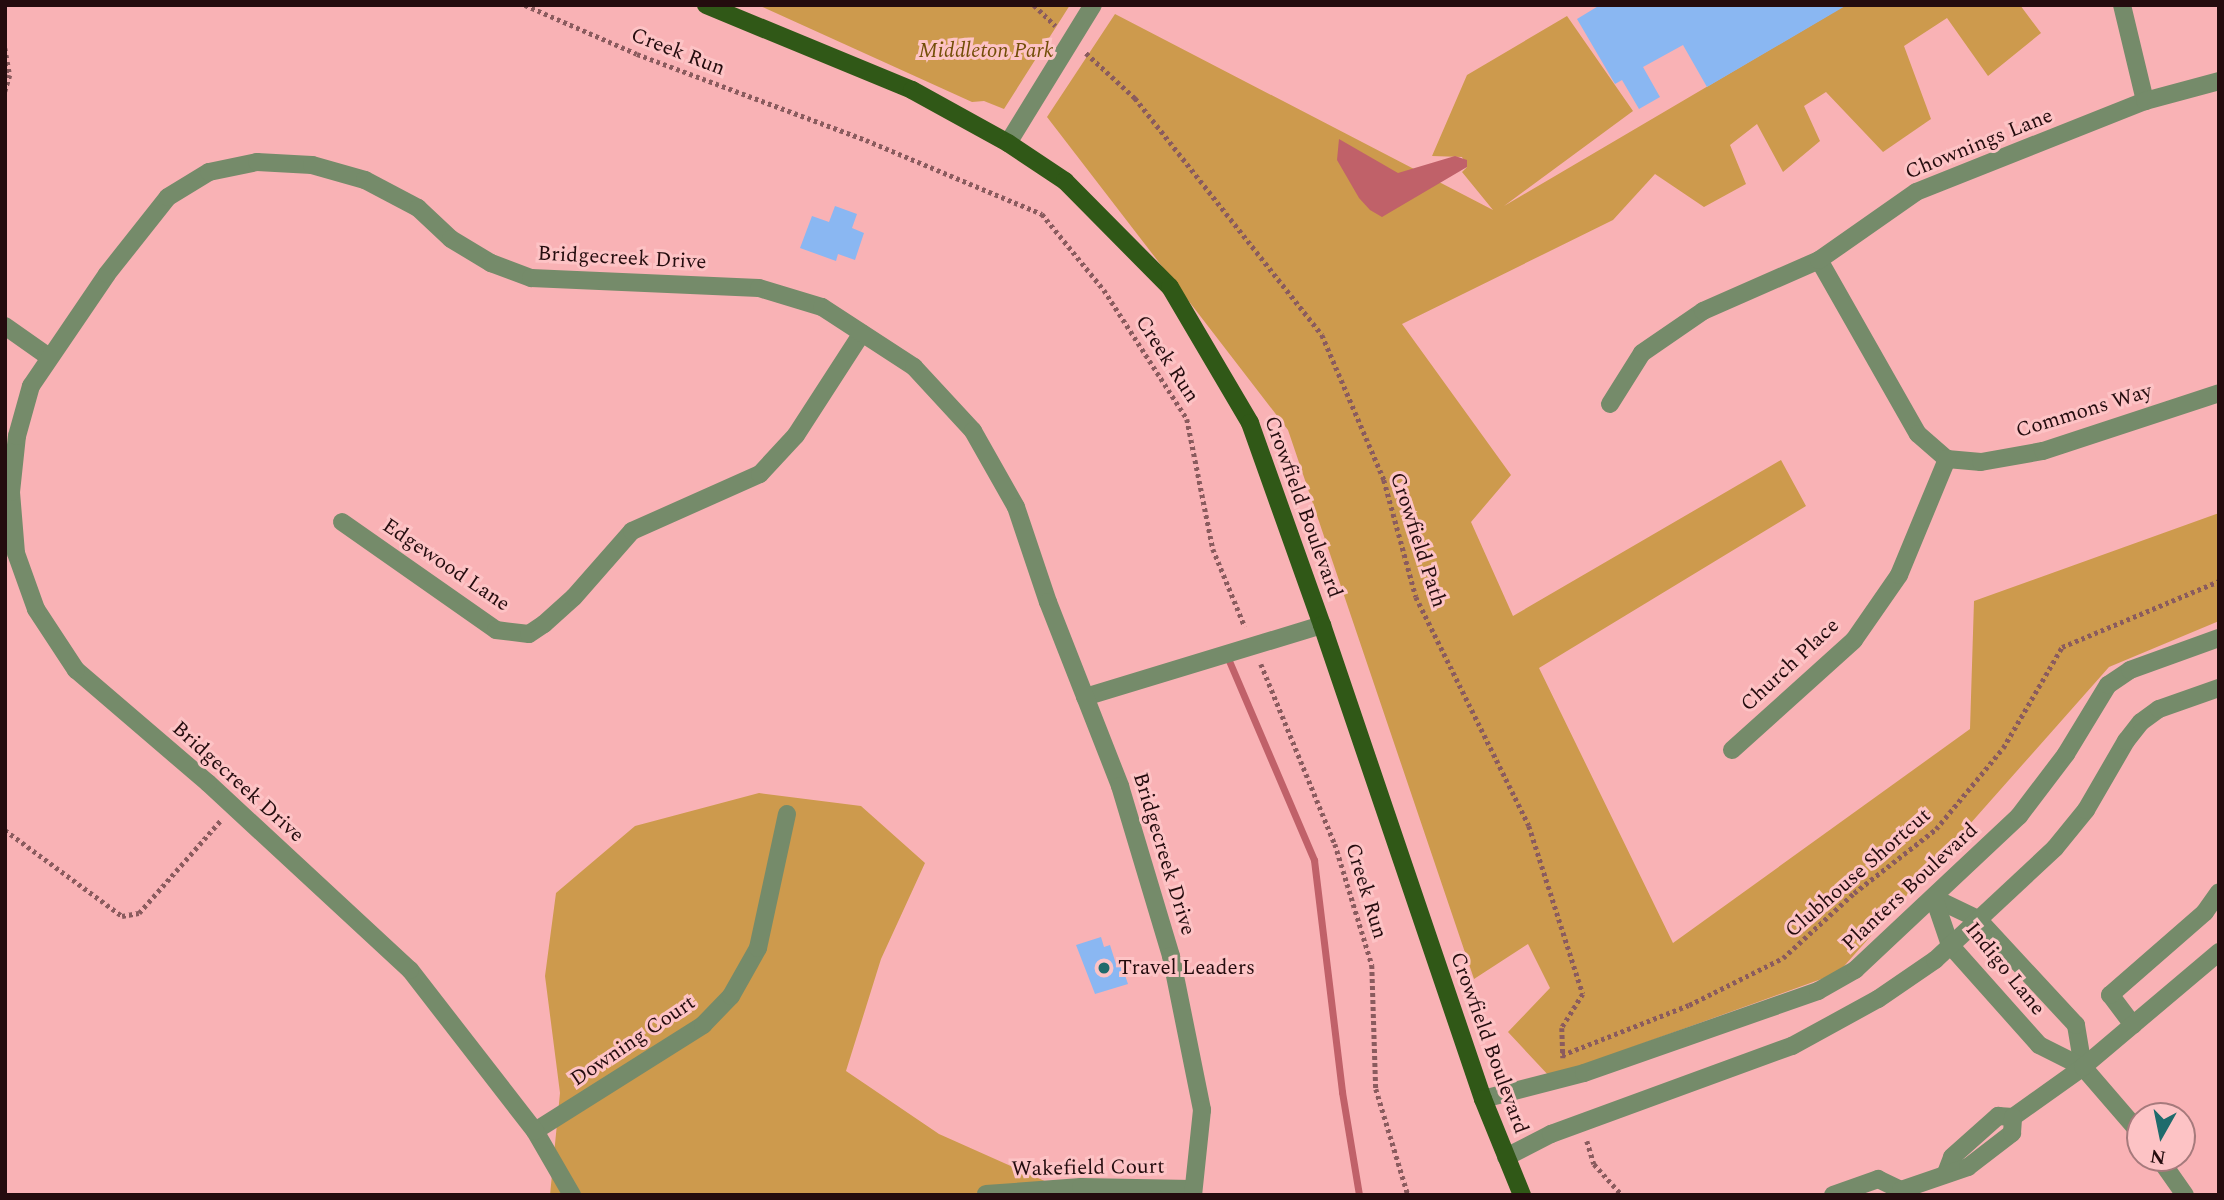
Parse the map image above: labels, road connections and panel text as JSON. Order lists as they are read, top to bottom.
{
  "streets": {
    "main road": ["Crowfield Boulevard"],
    "street": [
      "Chownings Lane",
      "Bridgecreek Drive",
      "Commons Way",
      "Edgewood Lane",
      "Church Place",
      "Planters Boulevard",
      "Indigo Lane",
      "Downing Court",
      "Wakefield Court"
    ],
    "path": ["Creek Run", "Crowfield Path", "Clubhouse Shortcut"]
  },
  "crossings": [
    ["Bridgecreek Drive", "Edgewood Lane"],
    ["Bridgecreek Drive", "Downing Court"],
    ["Bridgecreek Drive", "Wakefield Court"],
    ["Commons Way", "Church Place"],
    ["Crowfield Boulevard", "Planters Boulevard"],
    ["Crowfield Path", "Clubhouse Shortcut"],
    ["Crowfield Path", "Planters Boulevard"],
    ["Planters Boulevard", "Indigo Lane"]
  ],
  "parks": ["Middleton Park"],
  "places": ["Travel Leaders"],
  "north": "bottom"
}
